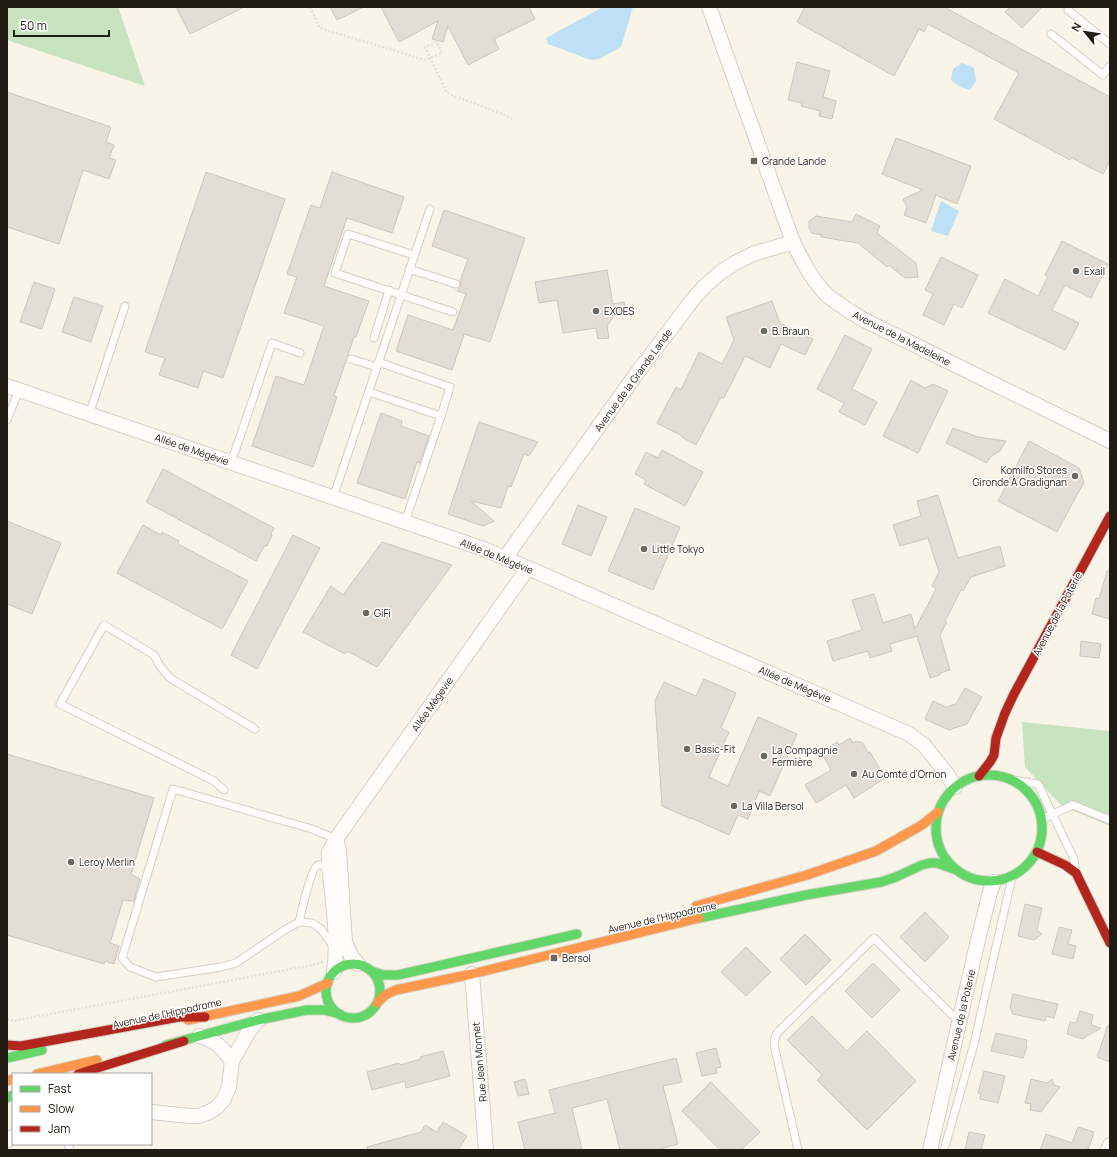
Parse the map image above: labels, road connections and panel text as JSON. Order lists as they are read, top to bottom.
{
  "streets": {
    "main road": ["Avenue de la Poterie", "Avenue de l'Hippodrome"],
    "street": [
      "Avenue de la Madeleine",
      "Avenue de la Grande Lande",
      "Allée de Mégévie",
      "Allée Mègevie",
      "Rue Jean Monnet"
    ]
  },
  "crossings": [
    ["Avenue de la Madeleine", "Avenue de la Grande Lande"],
    ["Avenue de la Grande Lande", "Allée de Mégévie"],
    ["Allée de Mégévie", "Avenue de la Poterie"],
    ["Allée de Mégévie", "Allée Mègevie"],
    ["Allée de Mégévie", "Avenue de l'Hippodrome"],
    ["Avenue de la Poterie", "Avenue de l'Hippodrome"],
    ["Allée Mègevie", "Avenue de l'Hippodrome"],
    ["Avenue de l'Hippodrome", "Rue Jean Monnet"]
  ],
  "places": {
    "transit": ["Grande Lande", "Bersol"],
    "other": [
      "Exail",
      "EXOES",
      "B. Braun",
      "Komilfo Stores Gironde À Gradignan",
      "Little Tokyo",
      "GiFi",
      "Basic-Fit",
      "La Compagnie Fermière",
      "Au Comté d'Ornon",
      "La Villa Bersol",
      "Leroy Merlin"
    ]
  },
  "legend": ["Fast", "Slow", "Jam"],
  "scale_bar": "50 m",
  "north": "top left"
}
